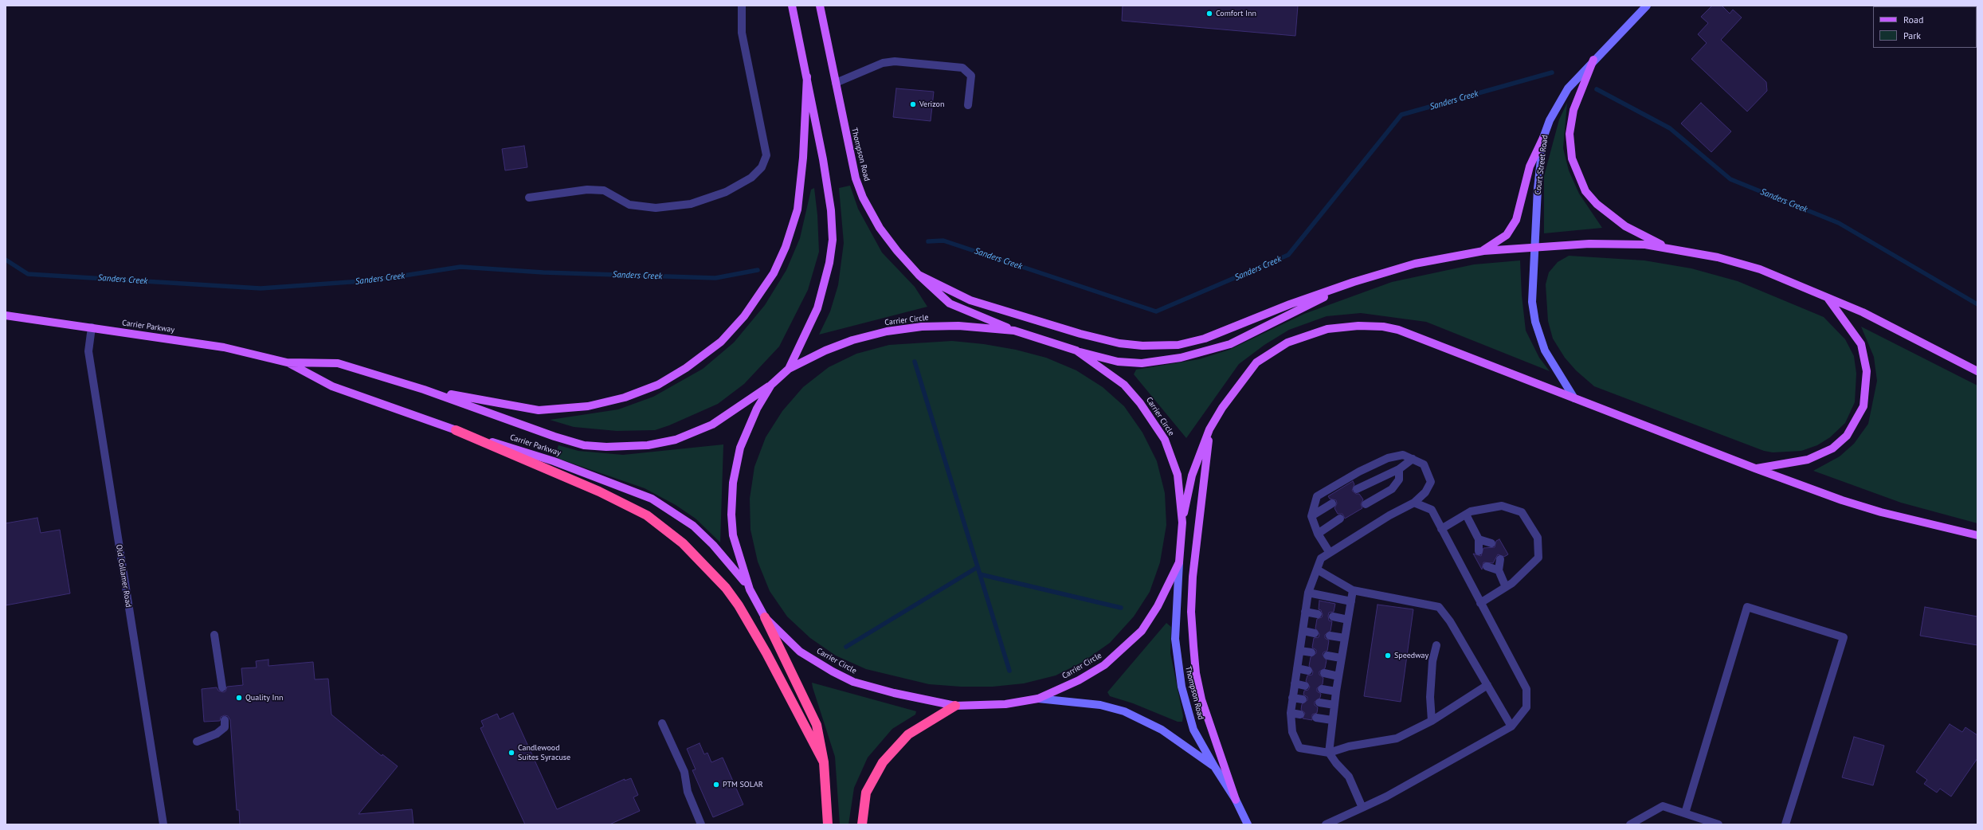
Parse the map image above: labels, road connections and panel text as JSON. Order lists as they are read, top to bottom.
{
  "streets": {
    "main road": ["Thompson Road", "Carrier Circle", "Carrier Parkway"],
    "street": ["Court Street Road", "Old Collamer Road"]
  },
  "crossings": [
    ["Thompson Road", "Carrier Circle"],
    ["Carrier Circle", "Carrier Parkway"],
    ["Carrier Parkway", "Old Collamer Road"]
  ],
  "water": ["Sanders Creek"],
  "places": [
    "Comfort Inn",
    "Verizon",
    "Speedway",
    "Quality Inn",
    "Candlewood Suites Syracuse",
    "PTM SOLAR"
  ],
  "legend": ["Road", "Park"]
}
